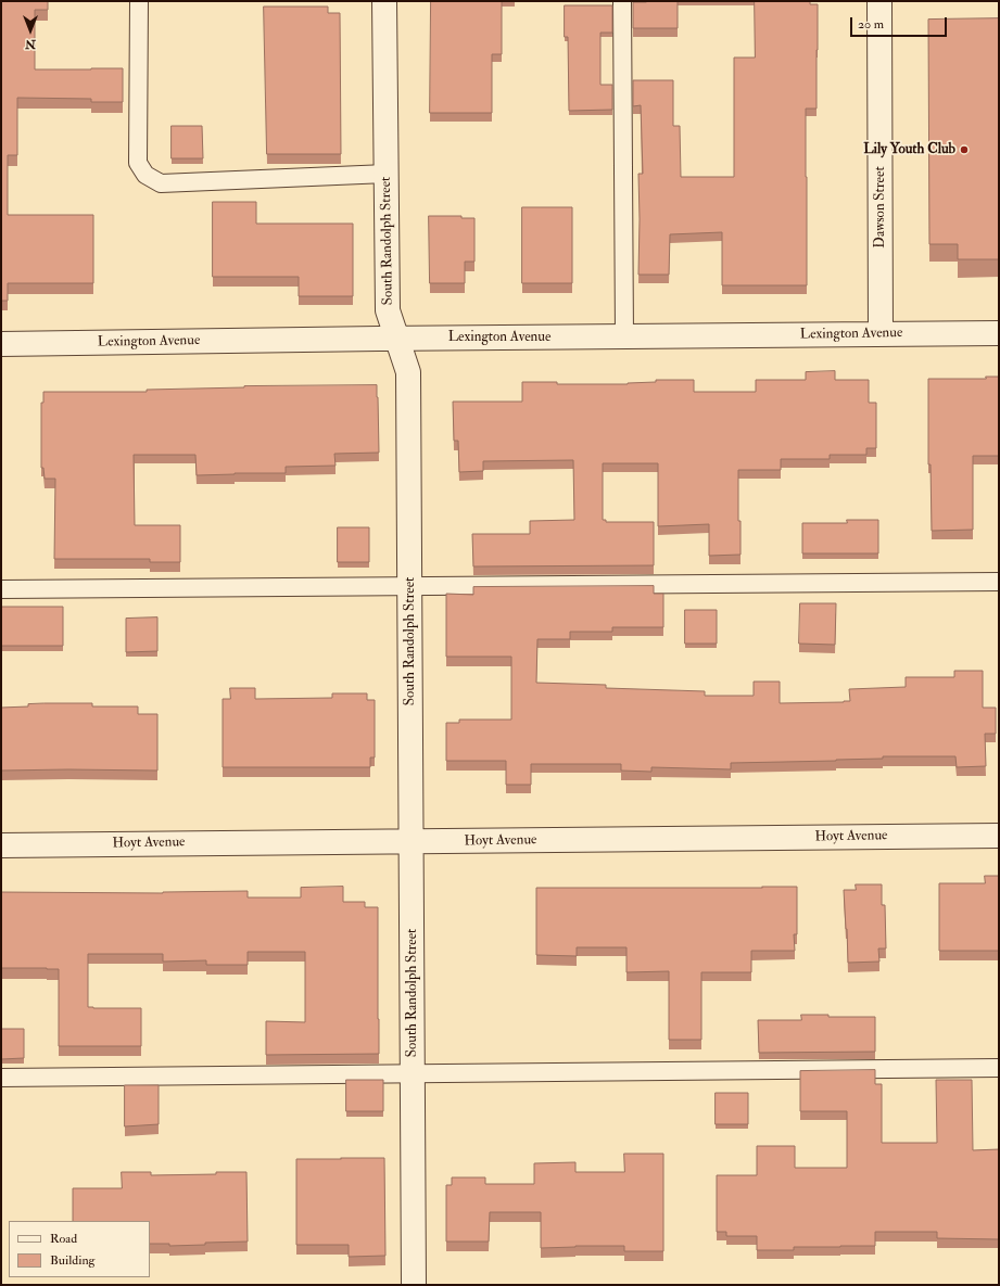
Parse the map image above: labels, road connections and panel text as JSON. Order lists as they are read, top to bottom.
{
  "streets": {
    "street": [
      "Dawson Street",
      "South Randolph Street",
      "Lexington Avenue",
      "Hoyt Avenue"
    ]
  },
  "crossings": [
    ["Dawson Street", "Lexington Avenue"],
    ["South Randolph Street", "Lexington Avenue"],
    ["South Randolph Street", "Hoyt Avenue"]
  ],
  "places": ["Lily Youth Club"],
  "legend": ["Road", "Building"],
  "scale_bar": "20 m",
  "north": "bottom"
}
